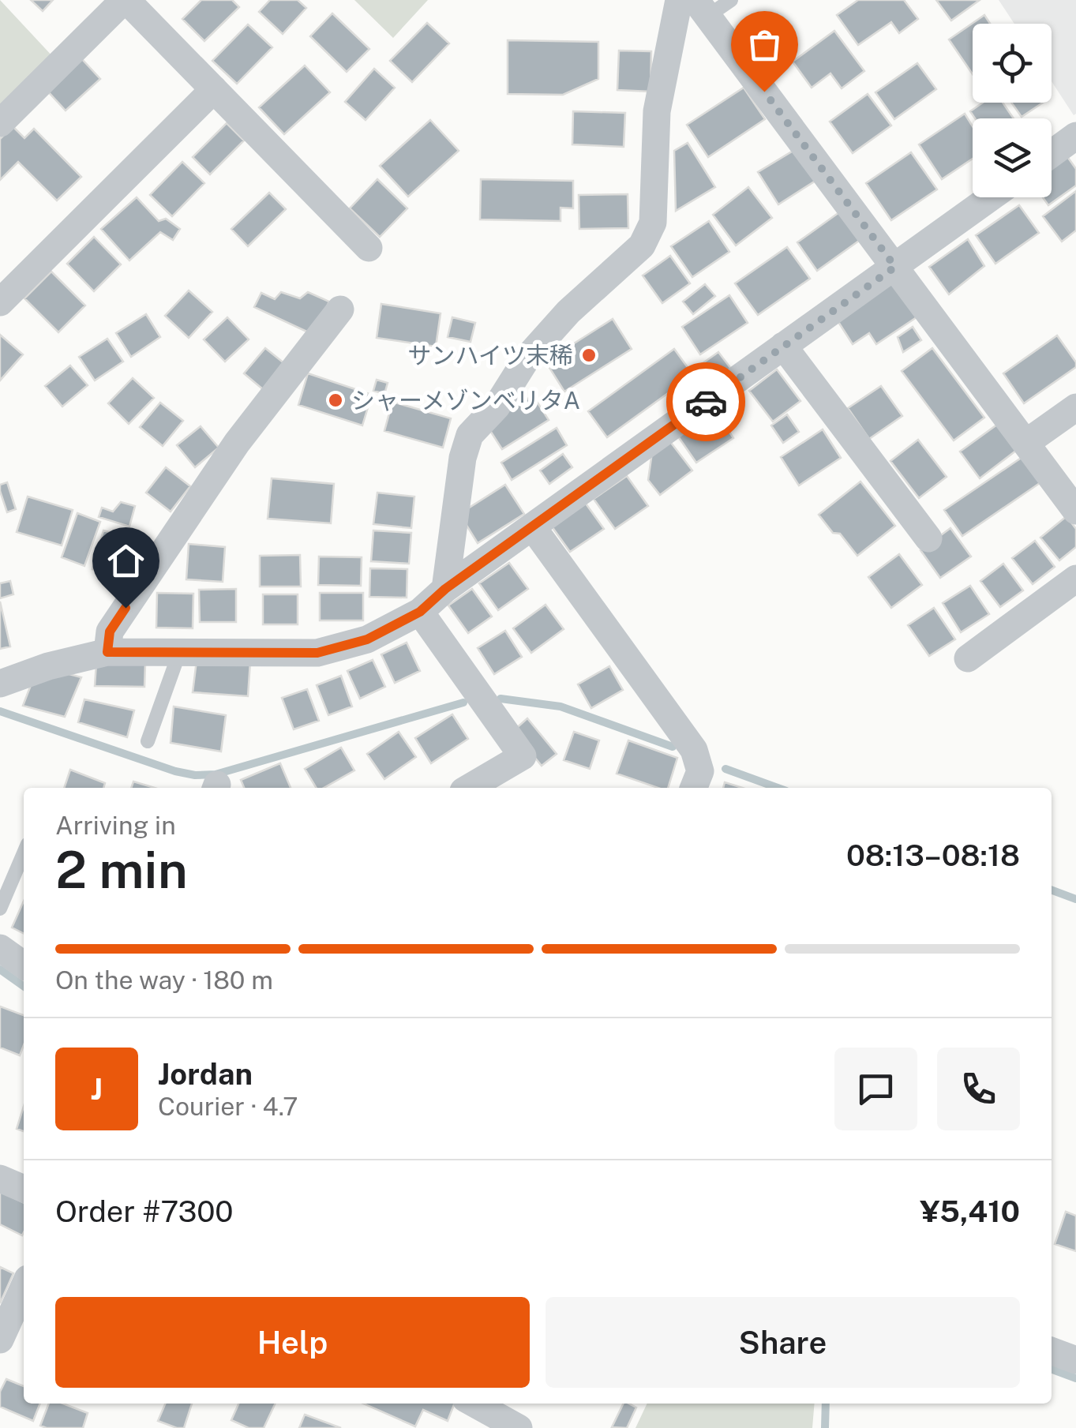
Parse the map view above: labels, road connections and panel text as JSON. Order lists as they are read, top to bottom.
{
  "places": ["サンハイツ末稀", "シャーメゾンベリタA"],
  "page": {
    "heading": ["2 min", "Arriving in", "08:13–08:18"],
    "panel": [
      "Jordan",
      "Courier · 4.7",
      "Order #7300",
      "¥5,410"
    ],
    "bar": "On the way · 180 m",
    "round": "J",
    "buttons": ["Help", "Share"]
  }
}
